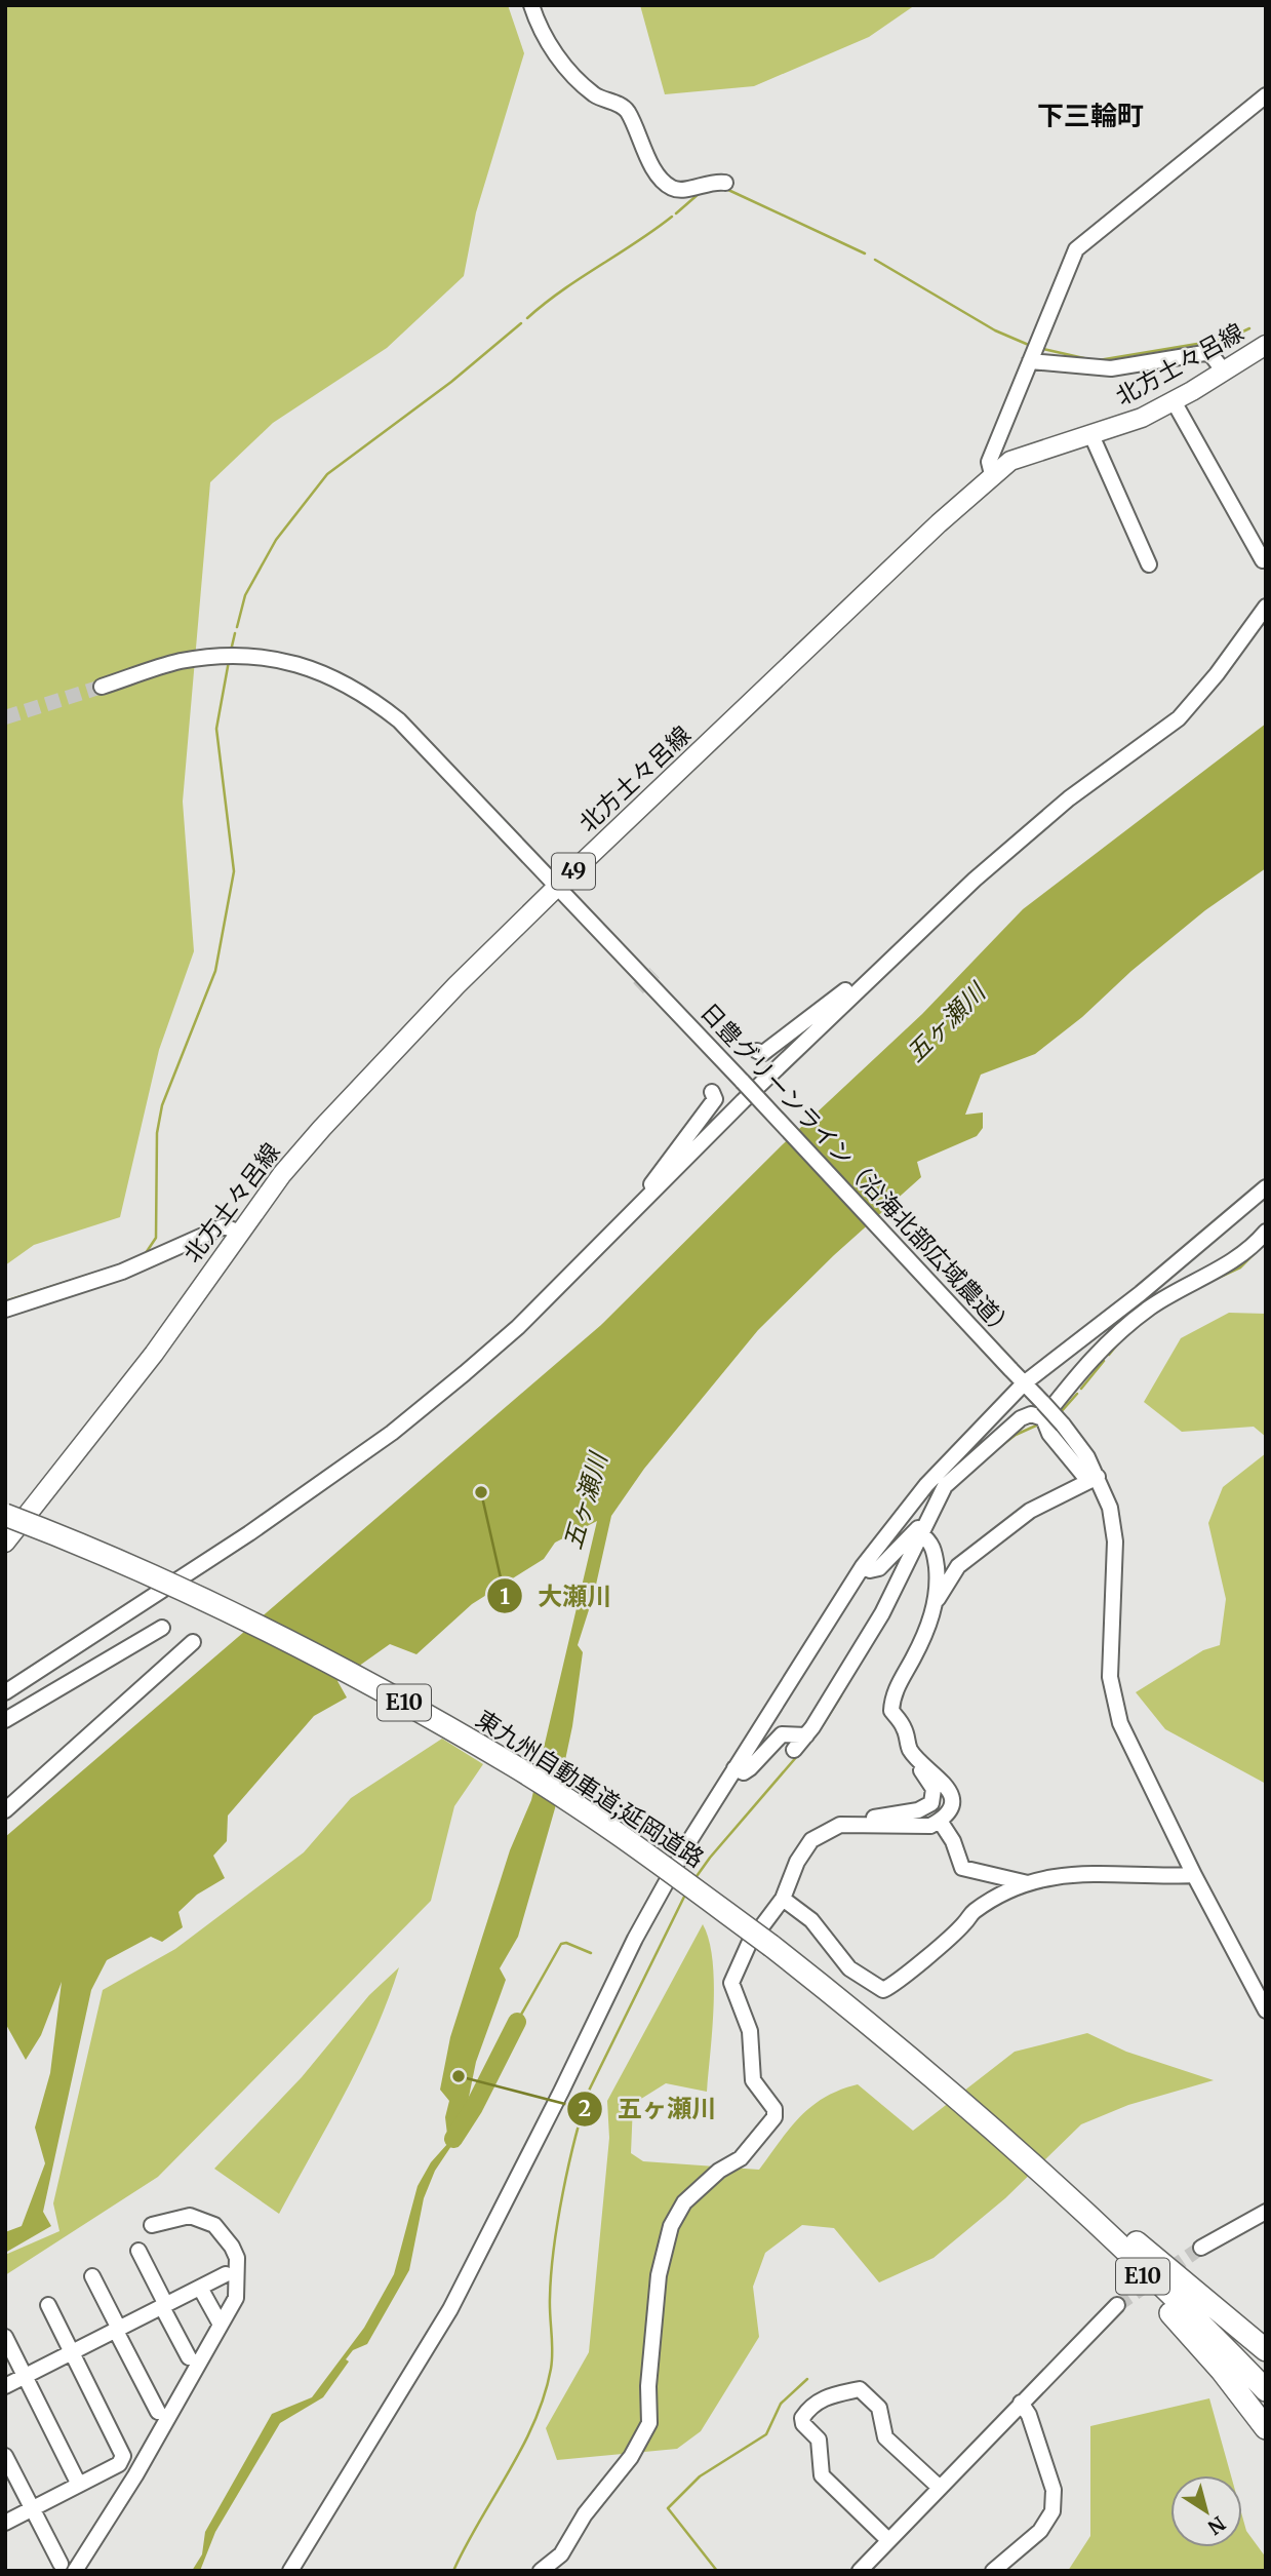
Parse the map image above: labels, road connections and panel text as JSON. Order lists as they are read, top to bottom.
{
  "streets": {
    "highway": ["E10", "東九州自動車道;延岡道路"],
    "main road": ["北方土々呂線", "49"],
    "street": ["日豊グリーンライン（沿海北部広域農道）"]
  },
  "crossings": [
    ["北方土々呂線", "日豊グリーンライン（沿海北部広域農道）"]
  ],
  "districts": ["下三輪町"],
  "water": ["五ヶ瀬川"],
  "places": ["大瀬川", "五ヶ瀬川"],
  "north": "bottom right"
}
